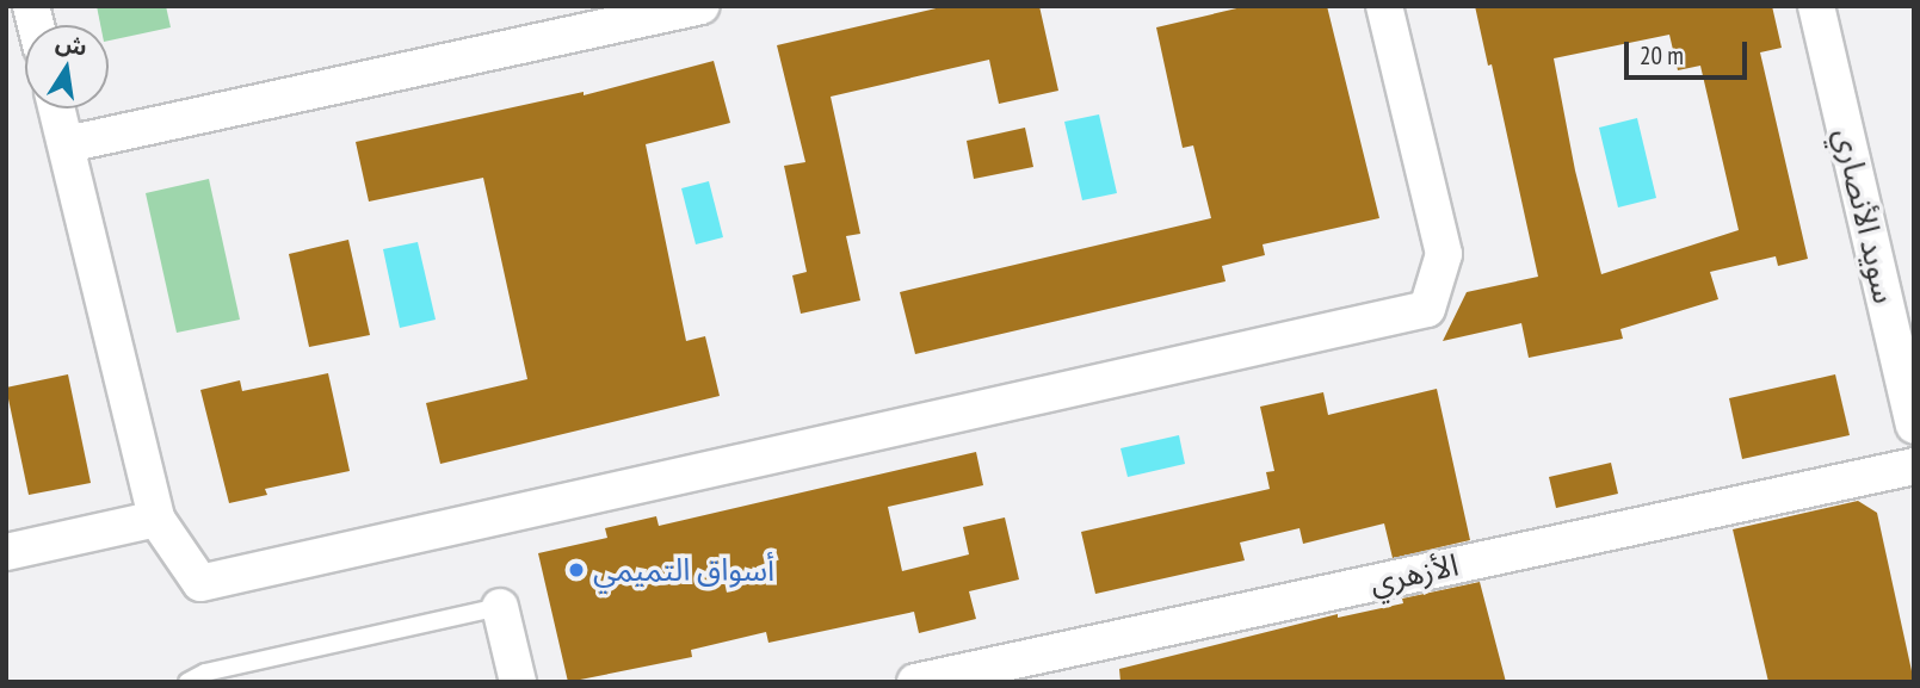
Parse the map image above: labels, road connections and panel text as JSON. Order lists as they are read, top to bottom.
{
  "streets": {
    "street": ["سويد الأنصاري", "الأزهري"]
  },
  "places": ["أسواق التميمي"],
  "scale_bar": "20 m",
  "north": "top"
}
